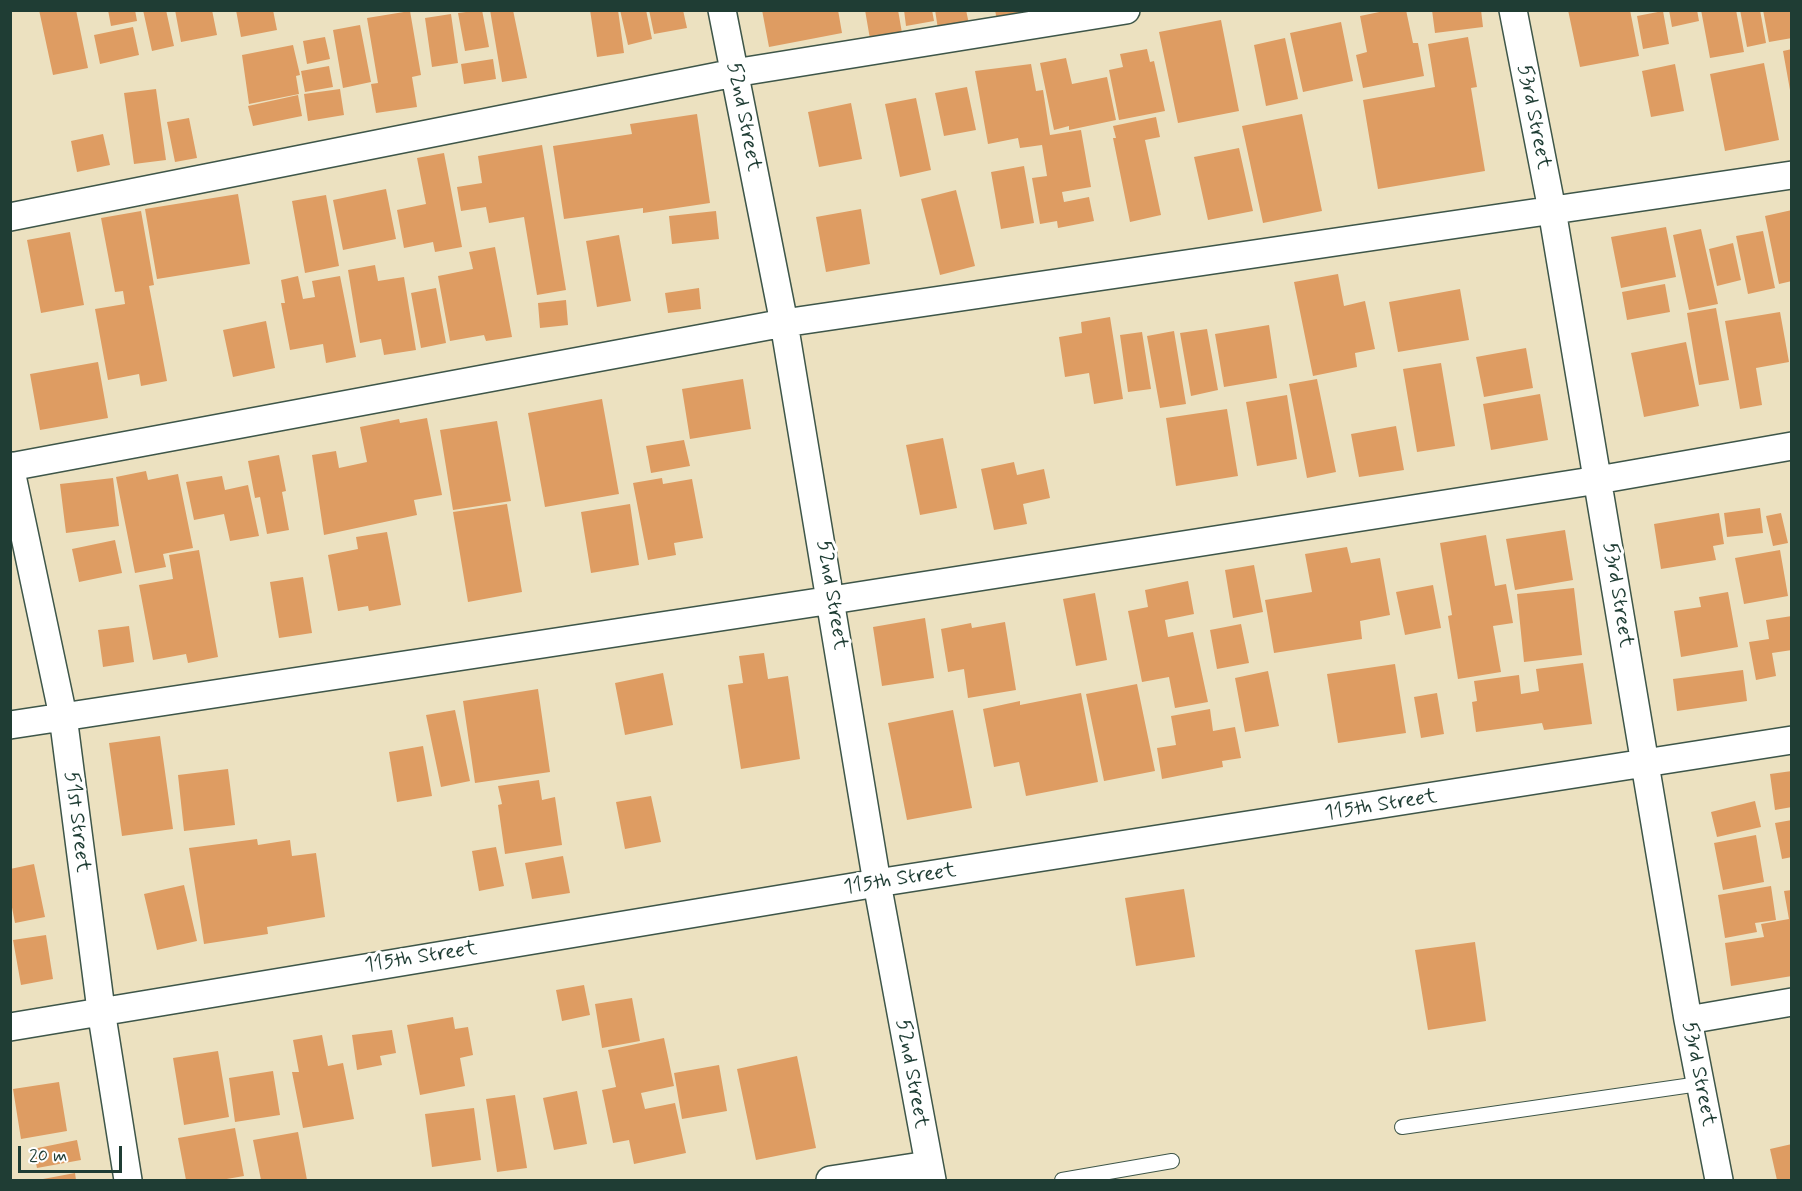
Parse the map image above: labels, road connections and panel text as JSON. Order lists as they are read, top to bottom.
{
  "streets": {
    "street": [
      "52nd Street",
      "53rd Street",
      "115th Street",
      "51st Street"
    ]
  },
  "crossings": [
    ["52nd Street", "115th Street"],
    ["53rd Street", "115th Street"],
    ["115th Street", "51st Street"]
  ],
  "scale_bar": "20 m"
}
